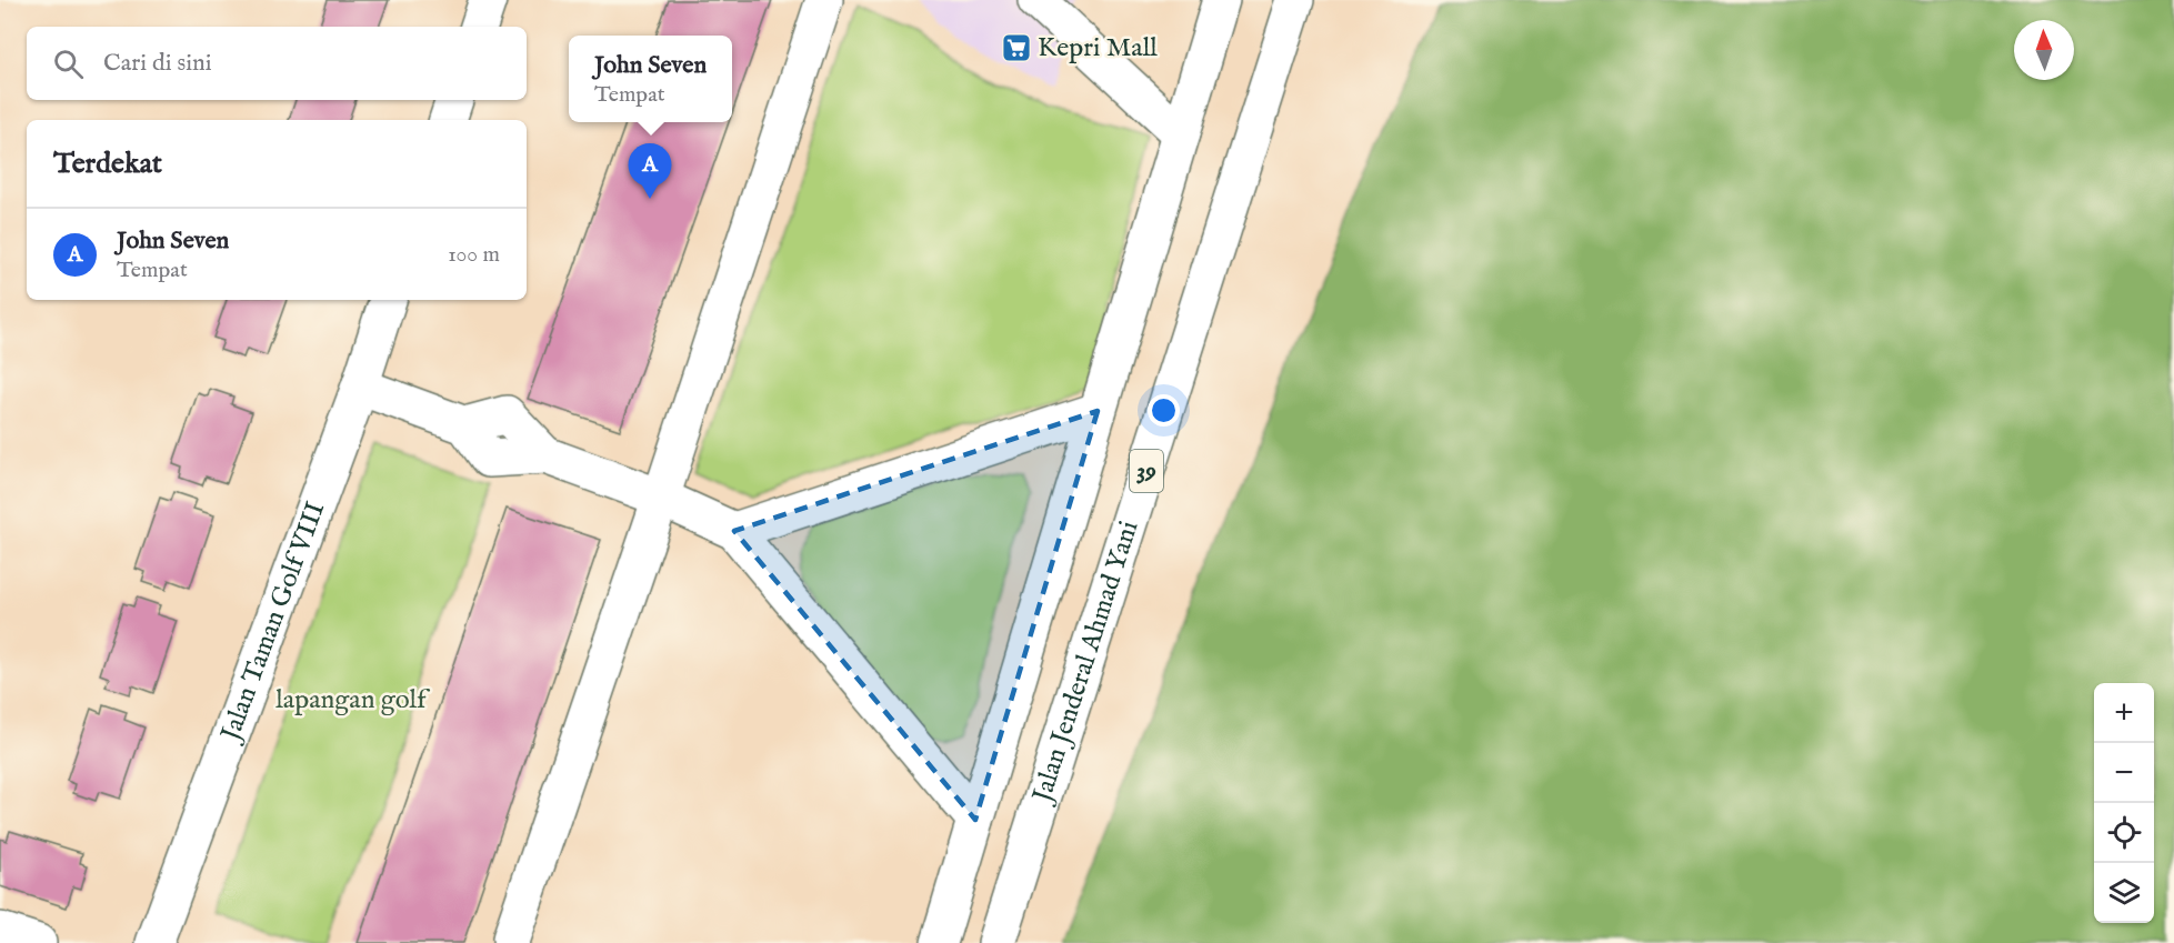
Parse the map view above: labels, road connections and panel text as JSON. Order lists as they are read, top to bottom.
{
  "streets": {
    "main road": ["39", "Jalan Taman Golf VIII", "Jalan Jenderal Ahmad Yani"]
  },
  "parks": ["lapangan golf"],
  "places": {
    "supermarket": ["Kepri Mall"]
  },
  "north": "top",
  "page": {
    "search": "Cari di sini",
    "popup": ["John Seven", "Tempat"],
    "heading": "Terdekat",
    "pins": "A",
    "list": [
      {
        "mark": "A",
        "name": "John Seven",
        "note": "Tempat",
        "value": "100 m"
      }
    ],
    "map_buttons": ["+", "−"]
  }
}
